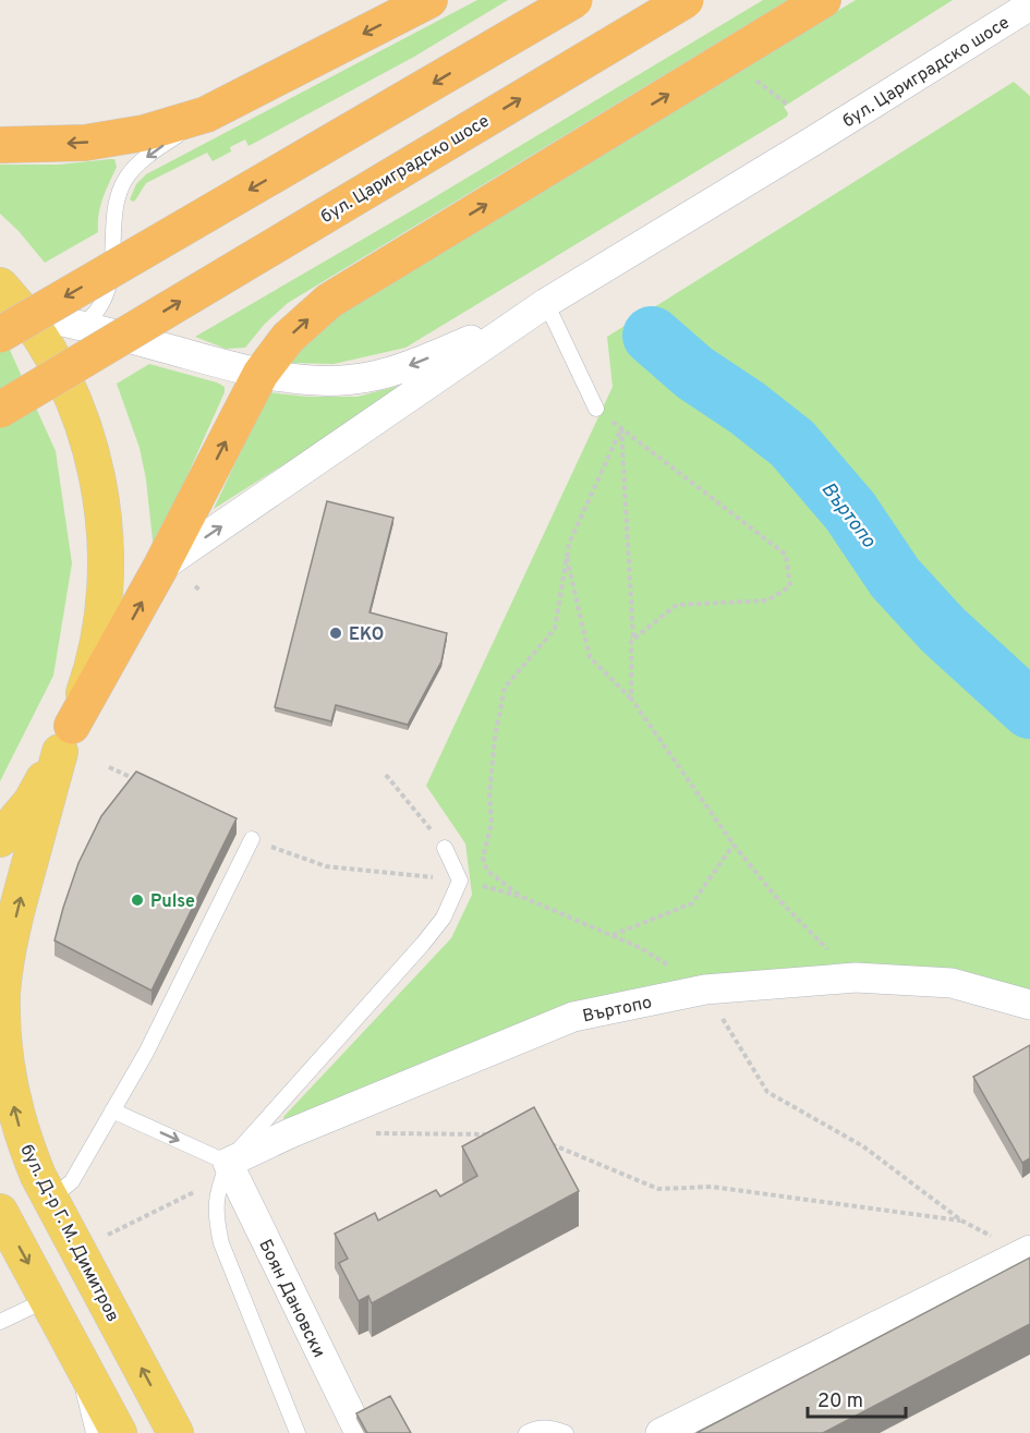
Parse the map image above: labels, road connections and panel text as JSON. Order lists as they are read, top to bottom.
{
  "streets": {
    "highway": ["бул. Цариградско шосе"],
    "main road": ["бул. Д-р Г. М. Димитров"],
    "street": ["Въртопо", "Боян Дановски"]
  },
  "crossings": [
    ["Въртопо", "Боян Дановски"]
  ],
  "water": ["Въртопо"],
  "places": ["EKO", "Pulse"],
  "scale_bar": "20 m"
}
